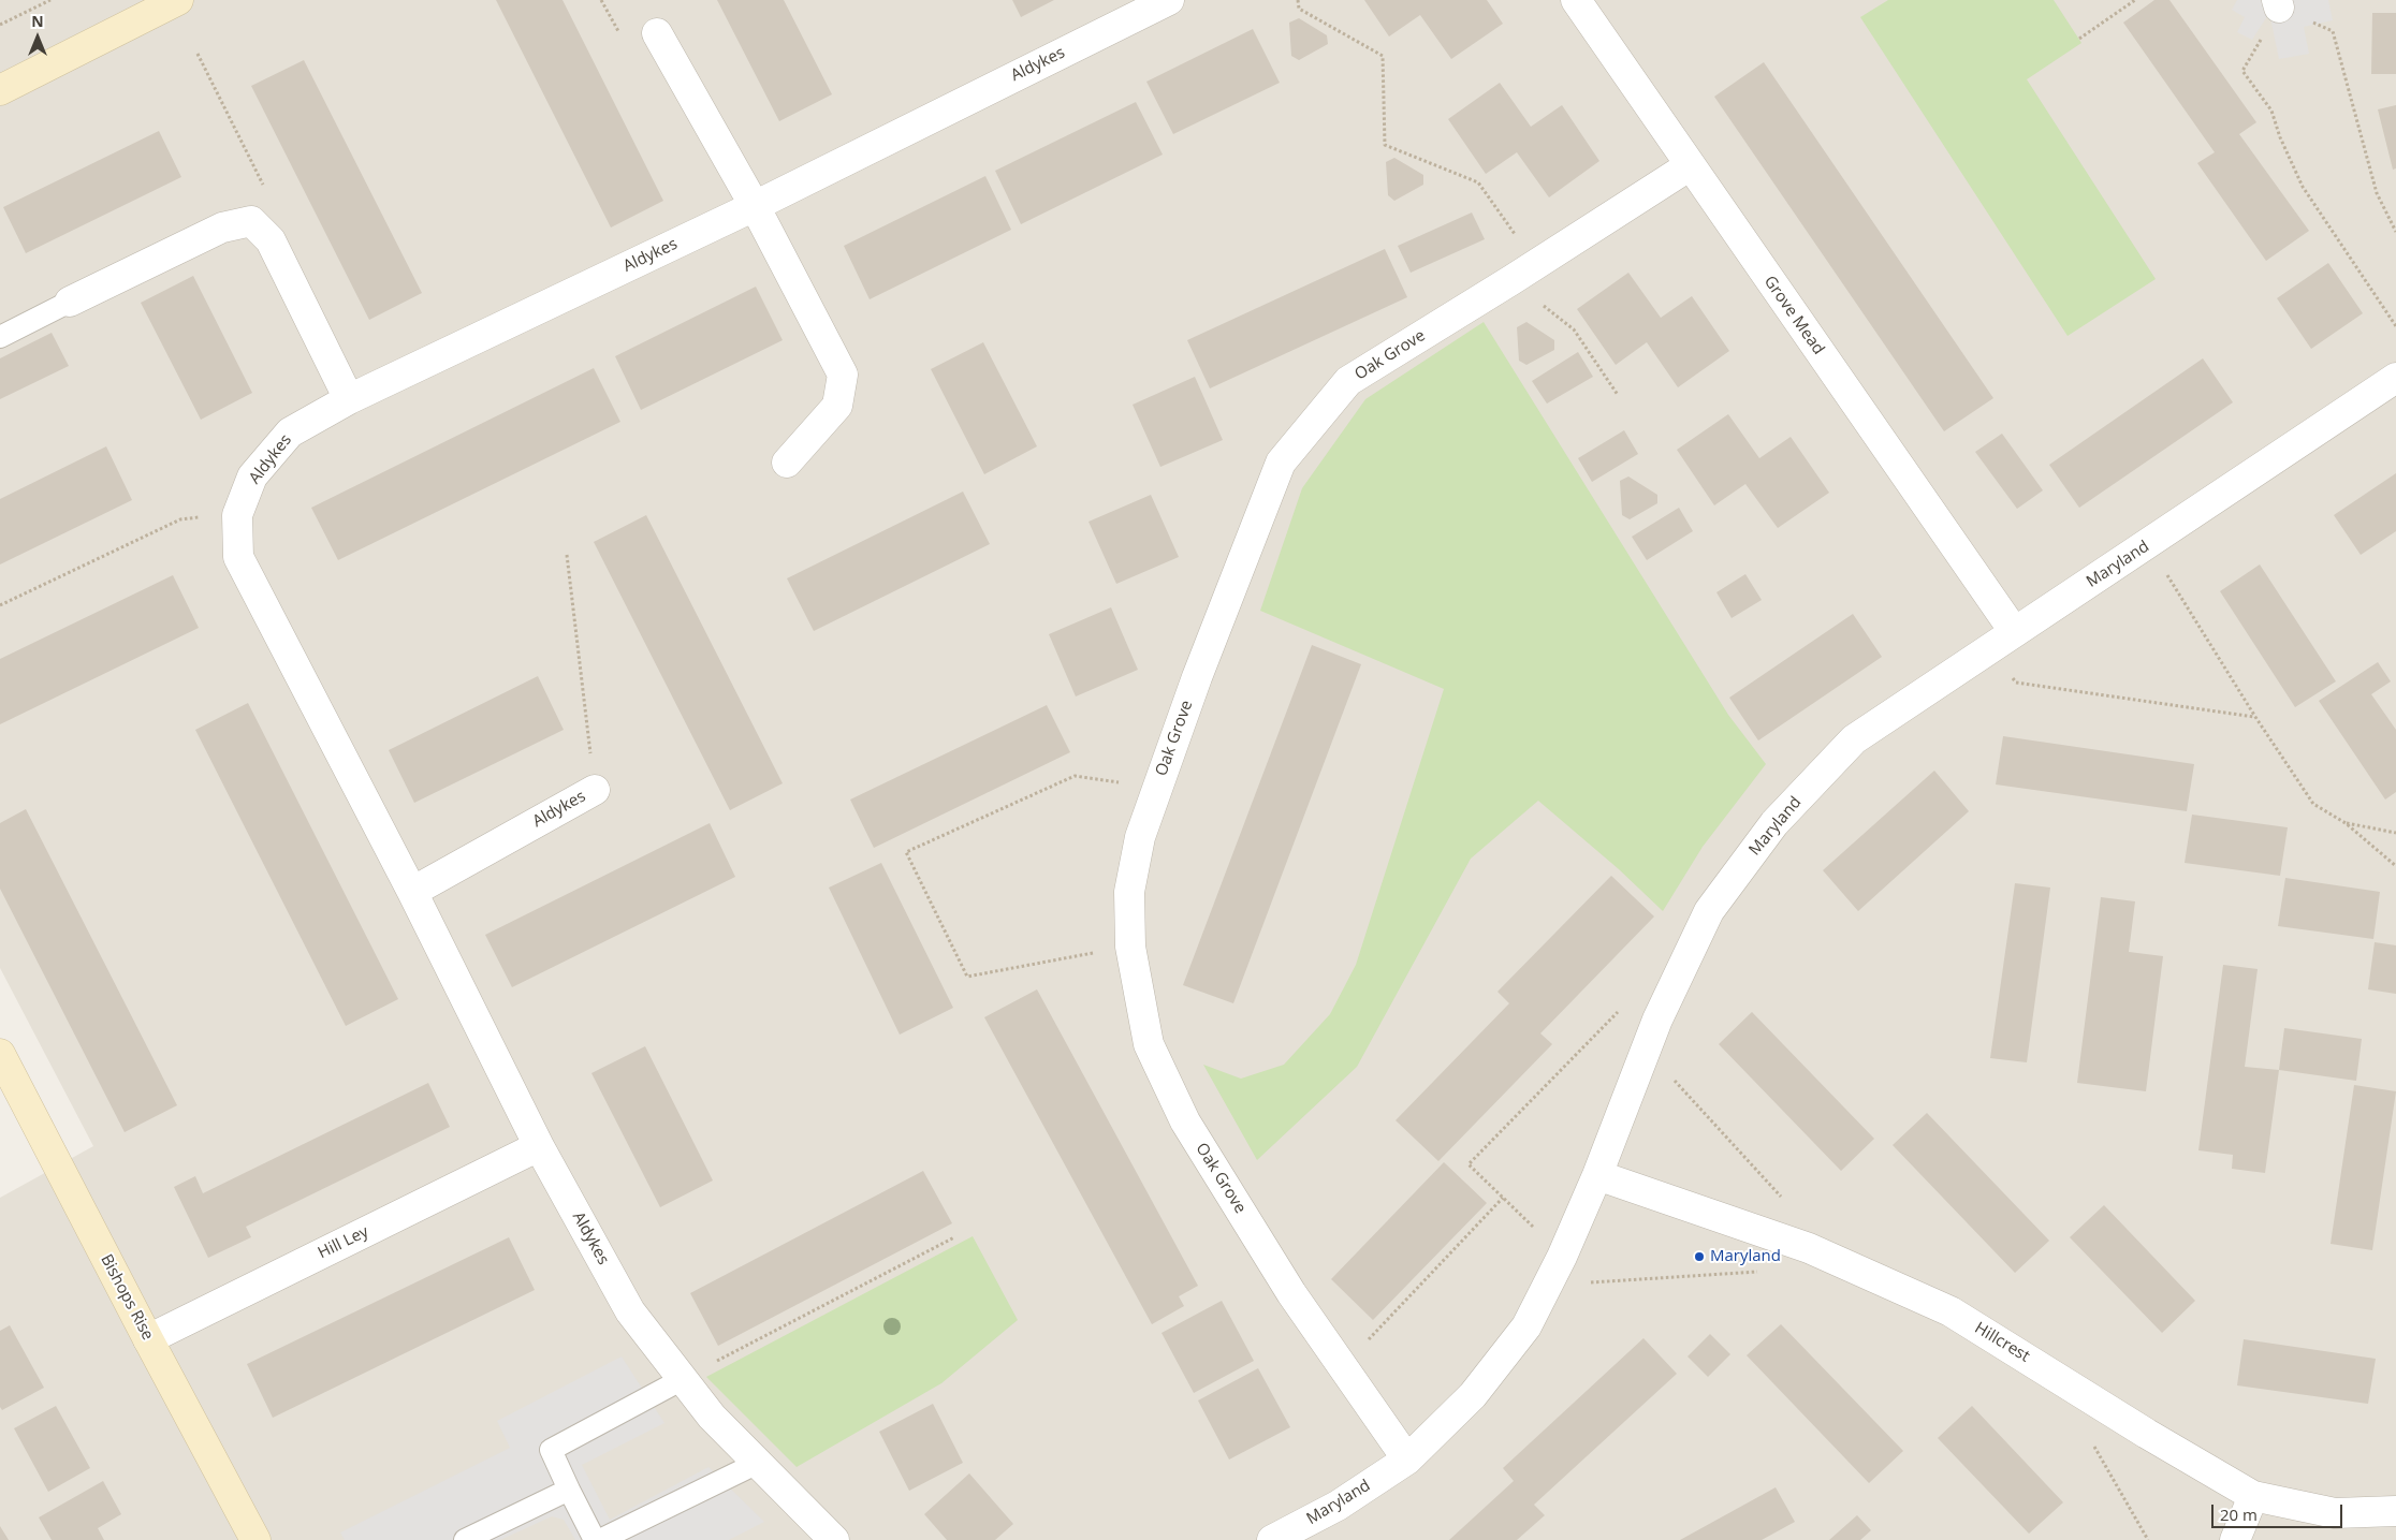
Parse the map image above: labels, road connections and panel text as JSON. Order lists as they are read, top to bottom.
{
  "streets": {
    "street": [
      "Aldykes",
      "Grove Mead",
      "Oak Grove",
      "Maryland",
      "Hill Ley",
      "Bishops Rise",
      "Hillcrest"
    ]
  },
  "crossings": [
    ["Aldykes", "Hill Ley"],
    ["Grove Mead", "Oak Grove"],
    ["Grove Mead", "Maryland"],
    ["Oak Grove", "Maryland"],
    ["Maryland", "Hillcrest"],
    ["Hill Ley", "Bishops Rise"]
  ],
  "places": ["Maryland"],
  "scale_bar": "20 m",
  "north": "top"
}
